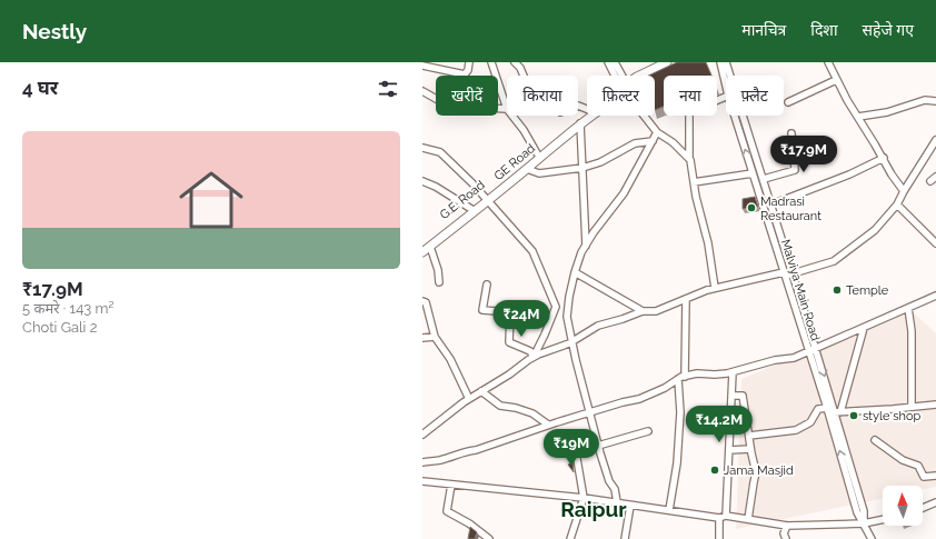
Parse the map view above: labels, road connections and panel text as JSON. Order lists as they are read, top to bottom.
{
  "streets": {
    "main road": ["GE Road", "G.E. Road"],
    "street": ["Malviya Main Road"]
  },
  "crossings": [
    ["GE Road", "G.E. Road"]
  ],
  "districts": ["Raipur"],
  "places": [
    "Madrasi Restaurant",
    "Temple",
    "style shop",
    "Jama Masjid"
  ],
  "north": "top",
  "page": {
    "header": "Nestly",
    "nav": ["मानचित्र", "दिशा", "सहेजे गए"],
    "heading": "4 घर",
    "chip": [
      "खरीदें",
      "किराया",
      "फ़िल्टर",
      "नया",
      "फ़्लैट"
    ],
    "list": [
      {
        "name": "₹17.9M",
        "note": "5 कमरे · 143 m² · Choti Gali 2"
      }
    ],
    "price": [
      "₹17.9M",
      "₹24M",
      "₹14.2M",
      "₹19M"
    ]
  }
}
